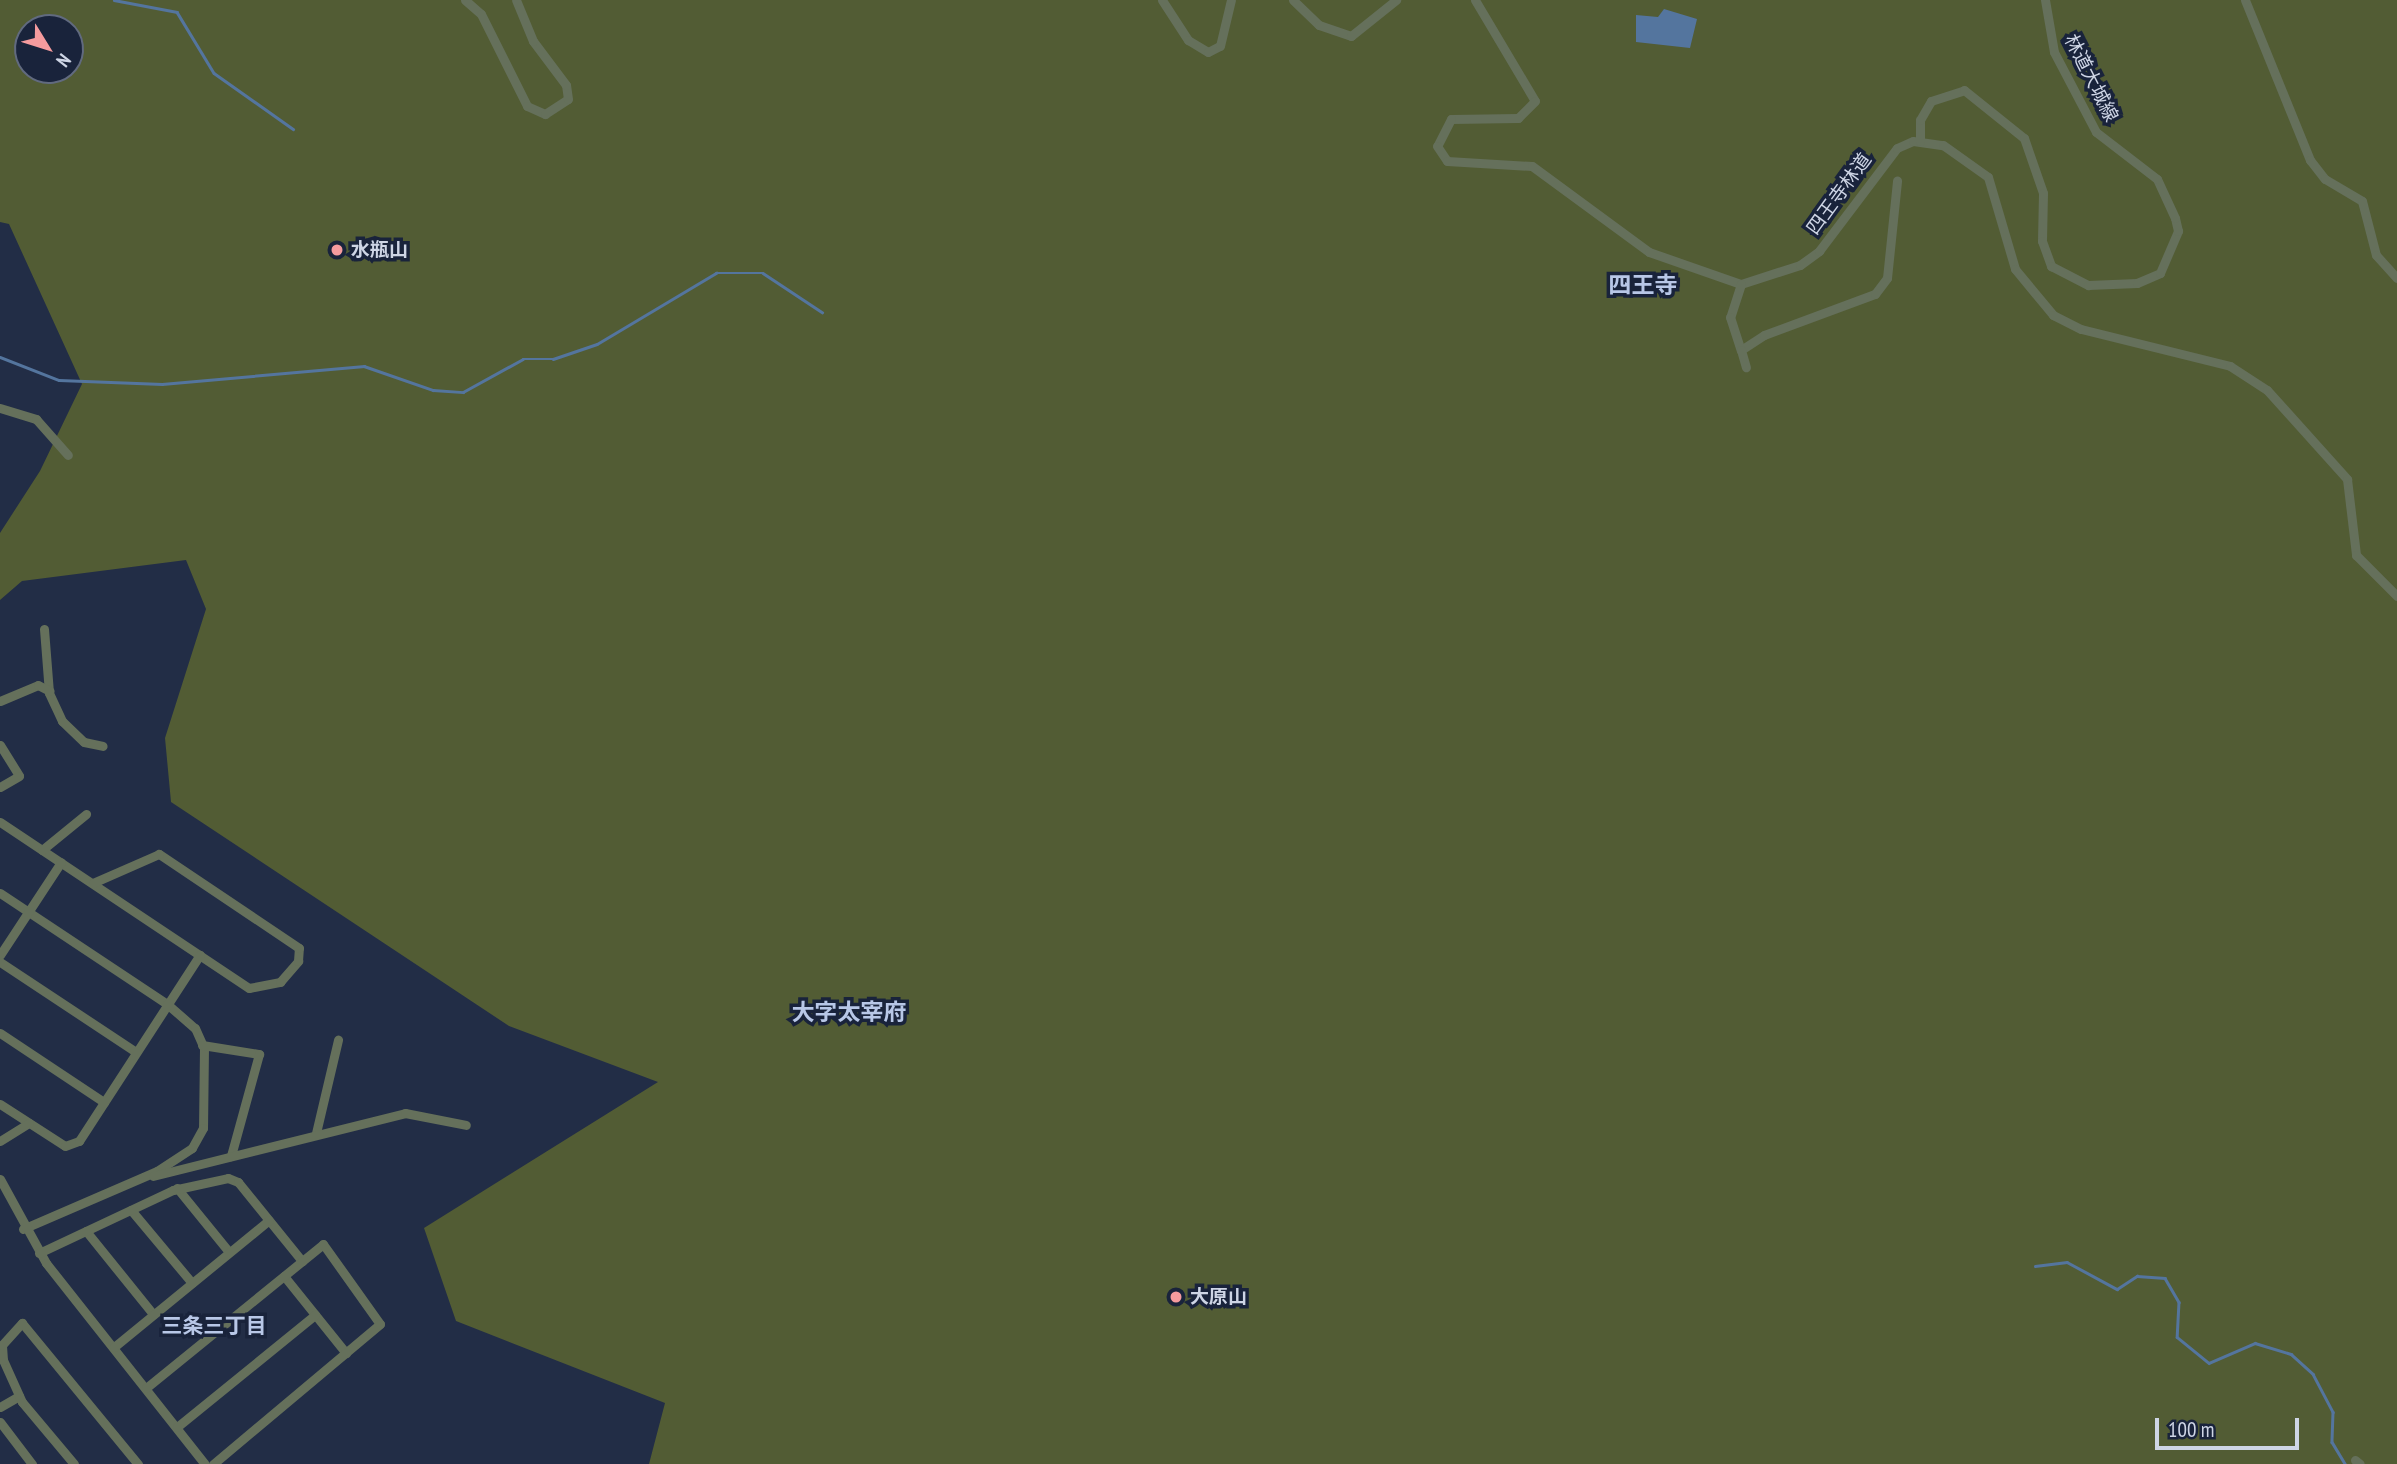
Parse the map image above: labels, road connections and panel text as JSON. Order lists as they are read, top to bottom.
{
  "streets": {
    "street": ["林道大城線", "四王寺林道"]
  },
  "crossings": [
    ["林道大城線", "四王寺林道"]
  ],
  "districts": ["四王寺", "大字太宰府", "三条三丁目"],
  "places": ["水瓶山", "大原山"],
  "scale_bar": "100 m",
  "north": "bottom right"
}
